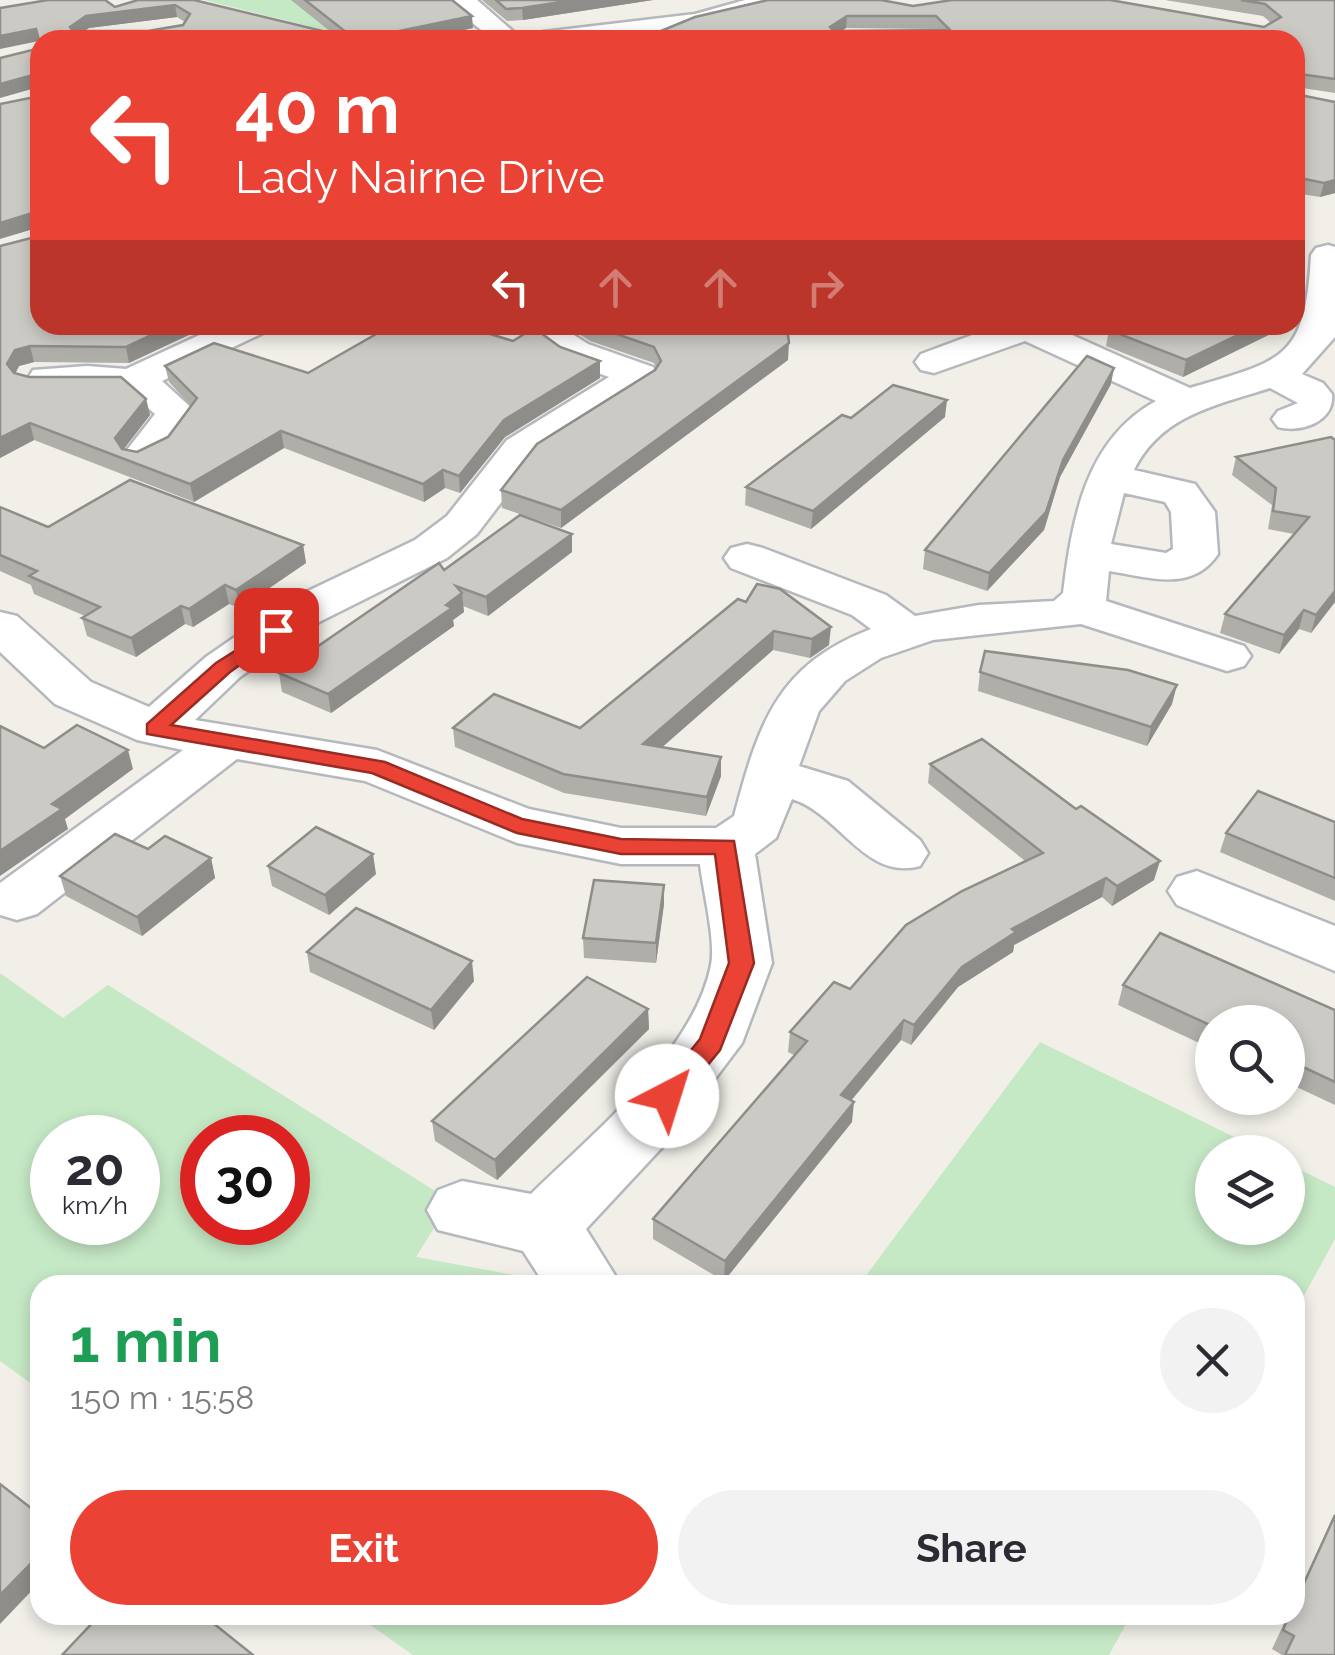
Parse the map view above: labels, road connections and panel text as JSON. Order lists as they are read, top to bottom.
{
  "page": {
    "turn": ["40 m", "Lady Nairne Drive"],
    "speed": "20 km/h",
    "limit": "30",
    "heading": ["1 min", "150 m · 15:58"],
    "buttons": ["Exit", "Share"]
  }
}
